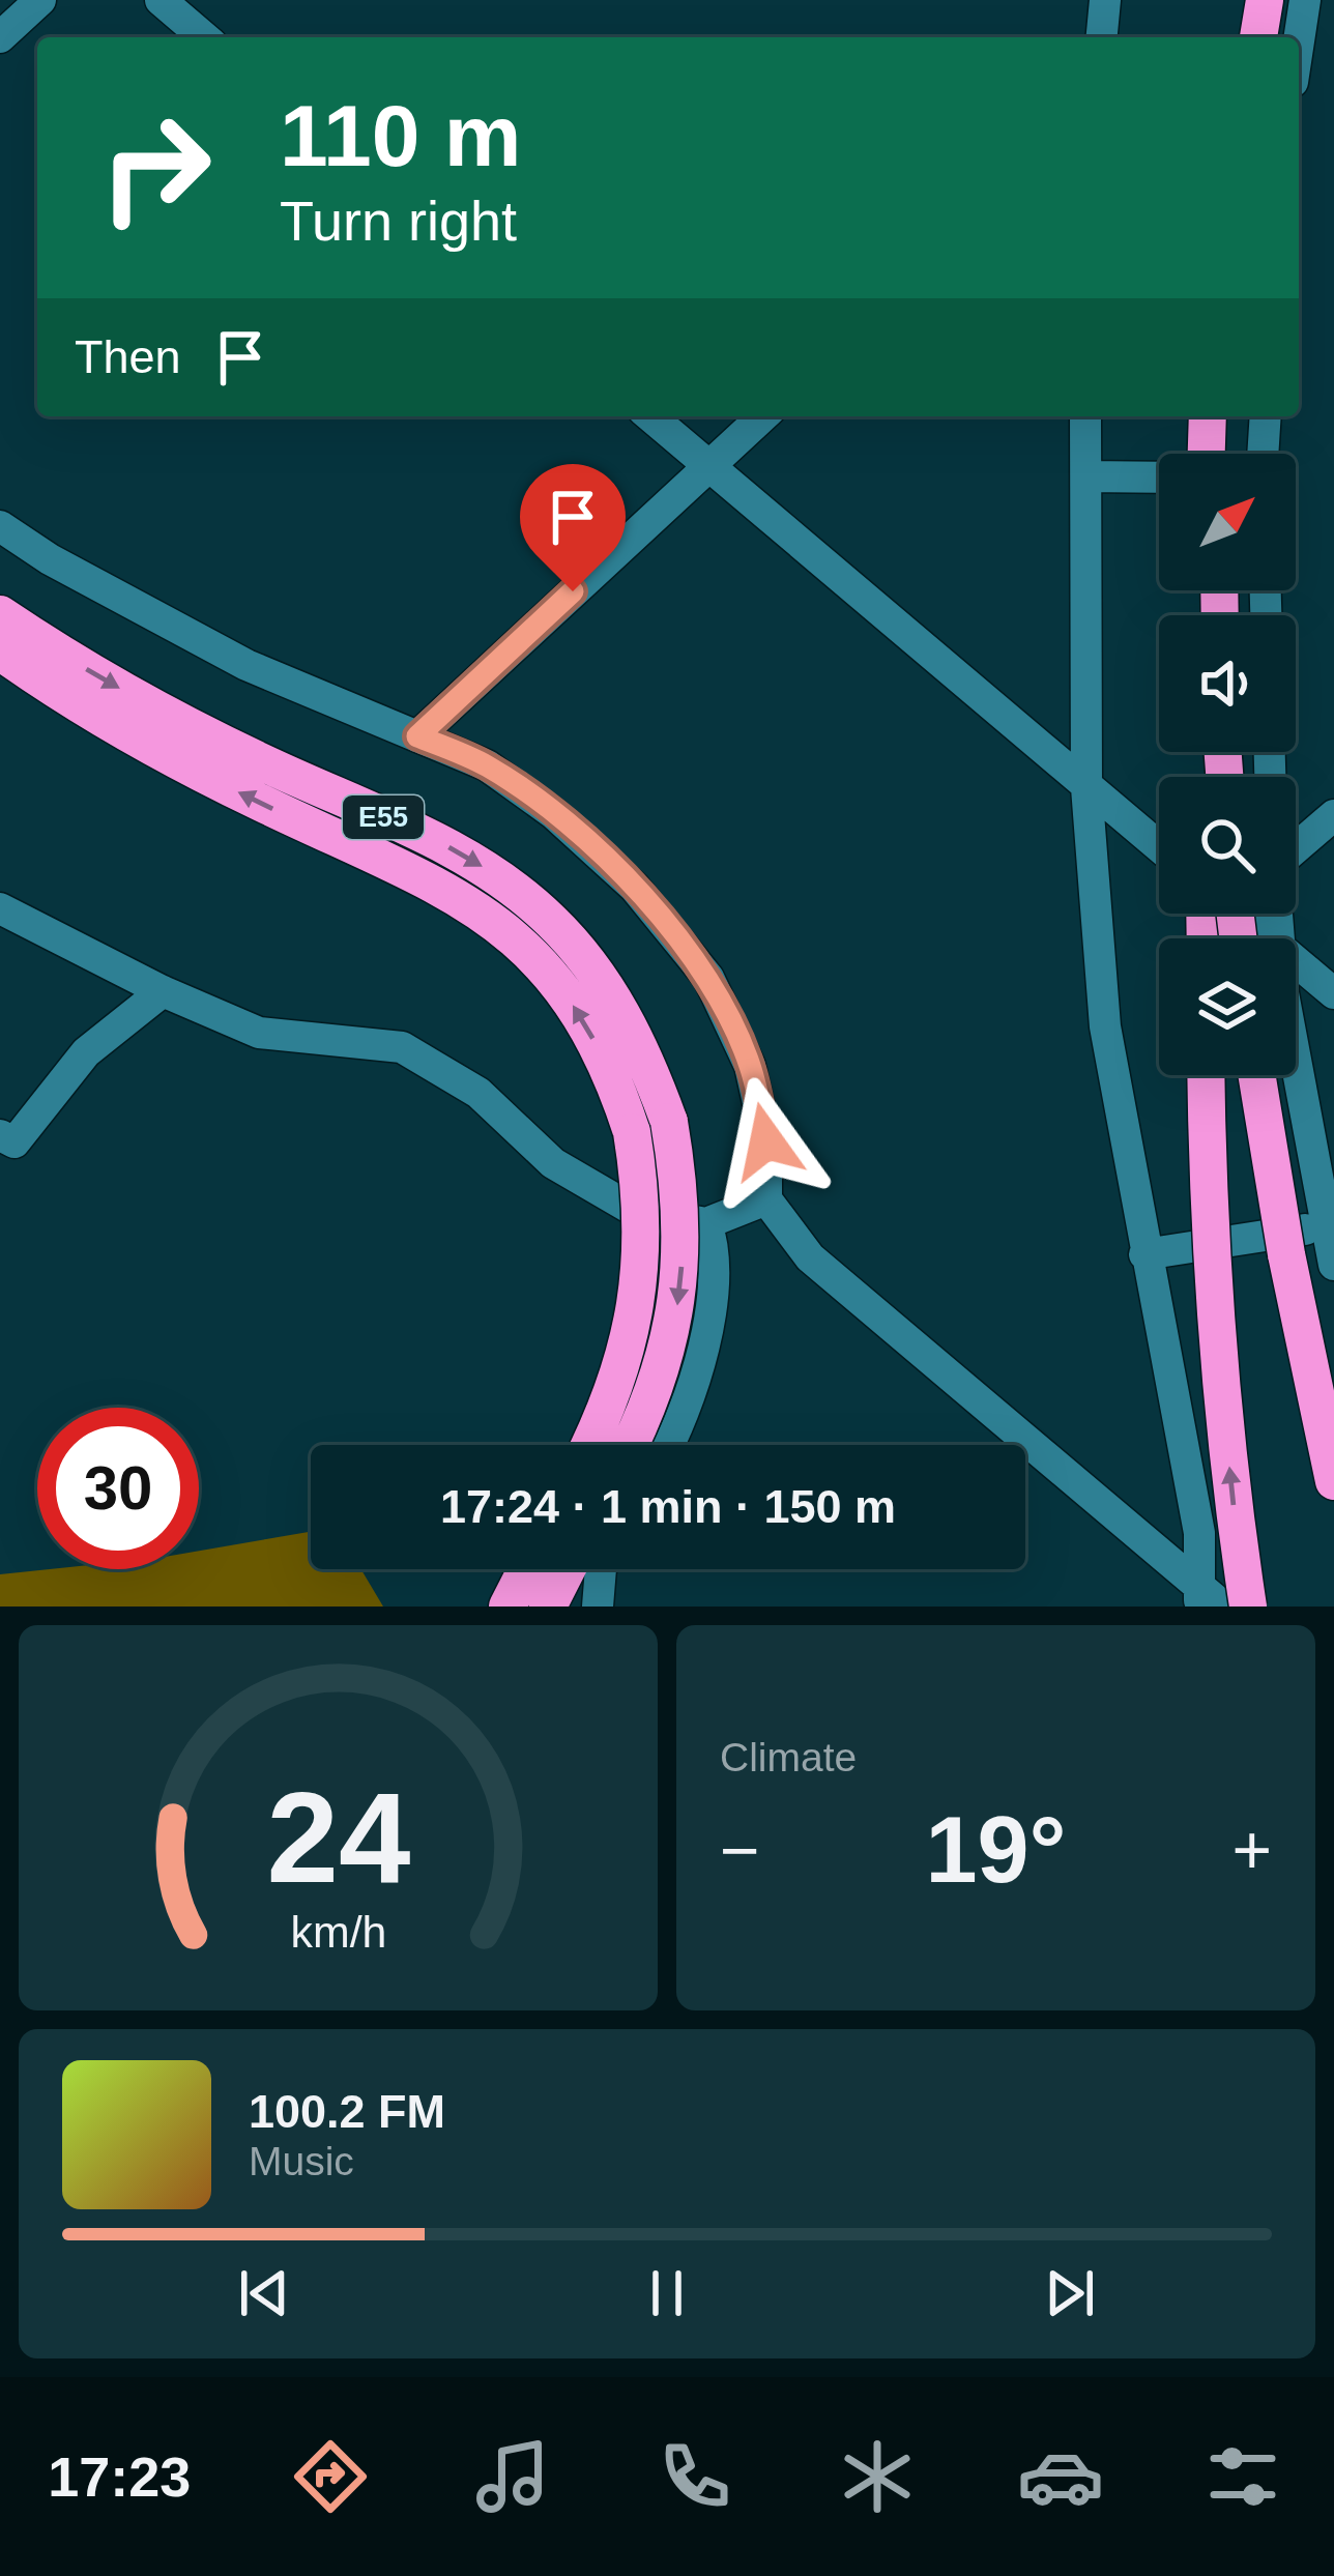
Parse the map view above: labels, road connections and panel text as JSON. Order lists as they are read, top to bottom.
{
  "streets": {
    "highway": ["E55"]
  },
  "north": "top right",
  "page": {
    "turn": ["110 m", "Turn right"],
    "then": "Then",
    "limit": "30",
    "trip": "17:24 · 1 min · 150 m",
    "tile": "Climate",
    "heat": ["−", "19°", "+"],
    "song": ["100.2 FM", "Music"],
    "tabs": "17:23",
    "gauge": ["24", "km/h"]
  }
}
